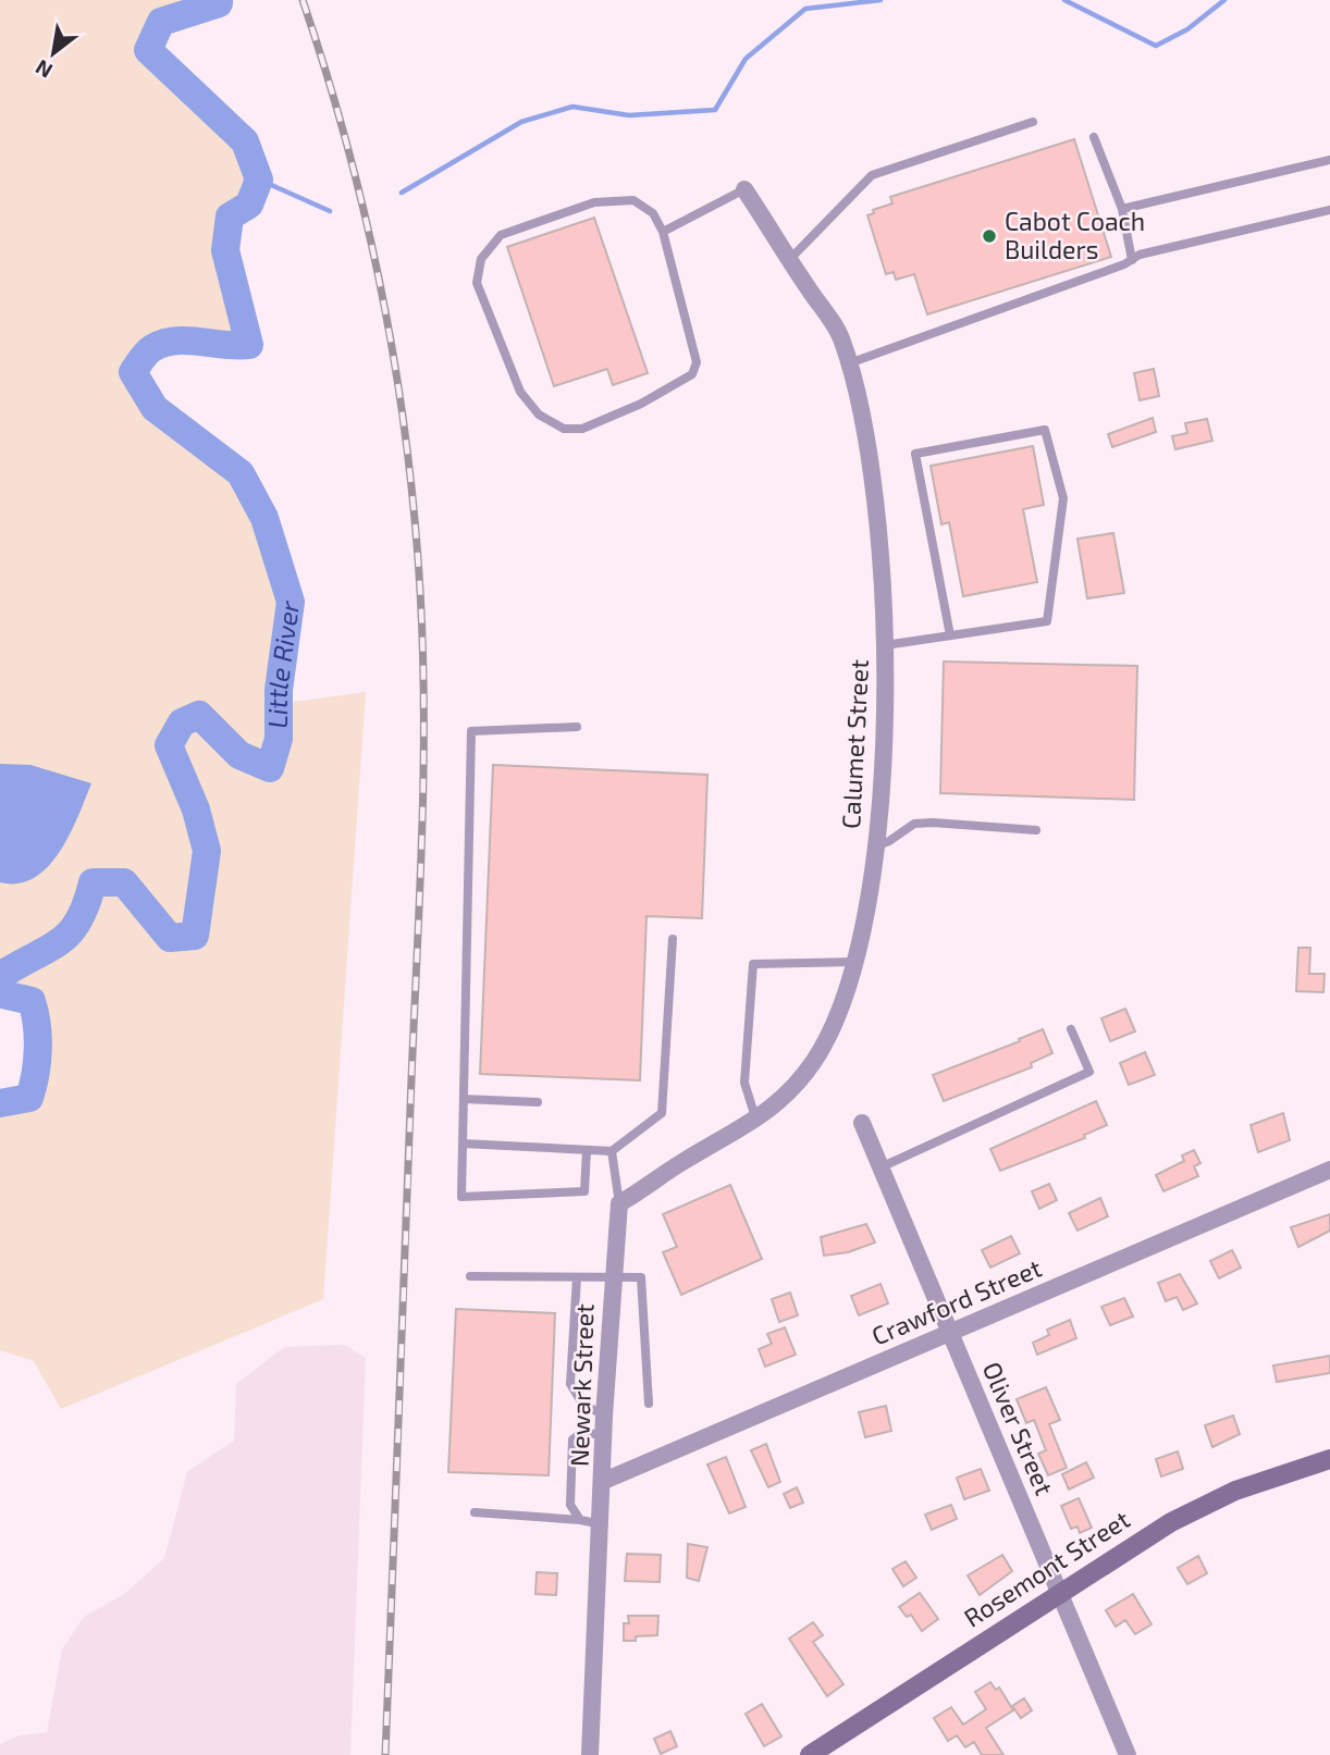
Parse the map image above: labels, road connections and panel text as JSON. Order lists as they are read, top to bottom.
{
  "streets": {
    "main road": ["Rosemont Street"],
    "street": [
      "Calumet Street",
      "Crawford Street",
      "Newark Street",
      "Oliver Street"
    ]
  },
  "crossings": [
    ["Crawford Street", "Newark Street"],
    ["Crawford Street", "Oliver Street"],
    ["Oliver Street", "Rosemont Street"]
  ],
  "water": ["Little River"],
  "places": ["Cabot Coach Builders"],
  "north": "bottom left"
}
